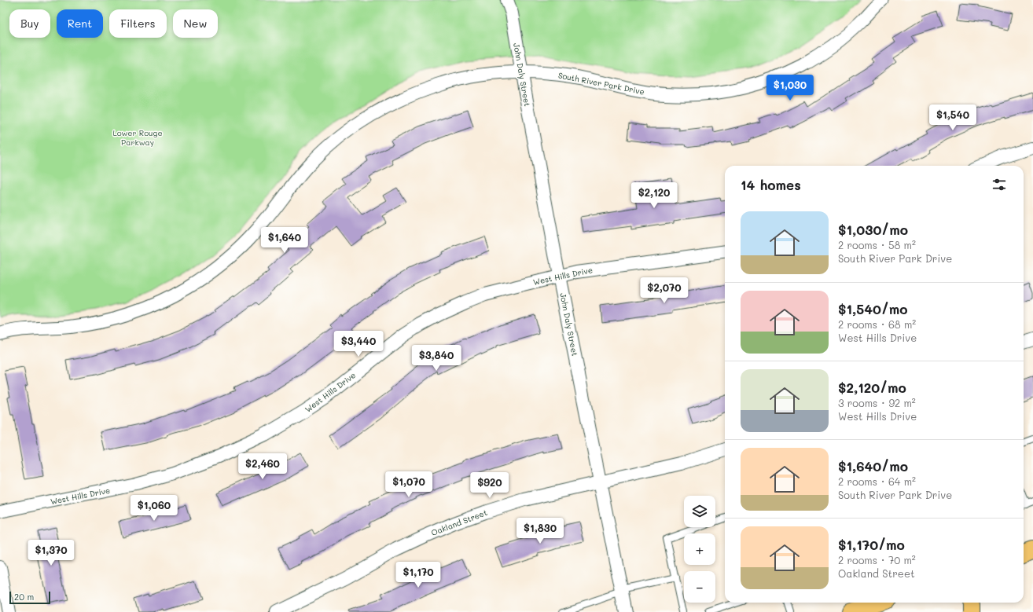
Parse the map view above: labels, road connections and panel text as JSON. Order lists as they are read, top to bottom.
{
  "streets": {
    "street": [
      "John Daly Street",
      "South River Park Drive",
      "West Hills Drive",
      "Oakland Street"
    ]
  },
  "crossings": [
    ["John Daly Street", "South River Park Drive"],
    ["John Daly Street", "West Hills Drive"],
    ["John Daly Street", "Oakland Street"]
  ],
  "parks": ["Lower Rouge Parkway"],
  "scale_bar": "20 m",
  "page": {
    "chip": [
      "Buy",
      "Rent",
      "Filters",
      "New"
    ],
    "price": [
      "$1,030",
      "$1,540",
      "$2,120",
      "$1,640",
      "$2,070",
      "$3,440",
      "$3,840",
      "$2,460",
      "$1,070",
      "$920",
      "$1,060",
      "$1,830",
      "$1,370",
      "$1,170"
    ],
    "heading": "14 homes",
    "list": [
      {
        "name": "$1,030/mo",
        "note": "2 rooms · 58 m² · South River Park Drive"
      },
      {
        "name": "$1,540/mo",
        "note": "2 rooms · 68 m² · West Hills Drive"
      },
      {
        "name": "$2,120/mo",
        "note": "3 rooms · 92 m² · West Hills Drive"
      },
      {
        "name": "$1,640/mo",
        "note": "2 rooms · 64 m² · South River Park Drive"
      },
      {
        "name": "$1,170/mo",
        "note": "2 rooms · 70 m² · Oakland Street"
      }
    ],
    "map_buttons": ["+", "−"],
    "scale": "20 m"
  }
}
